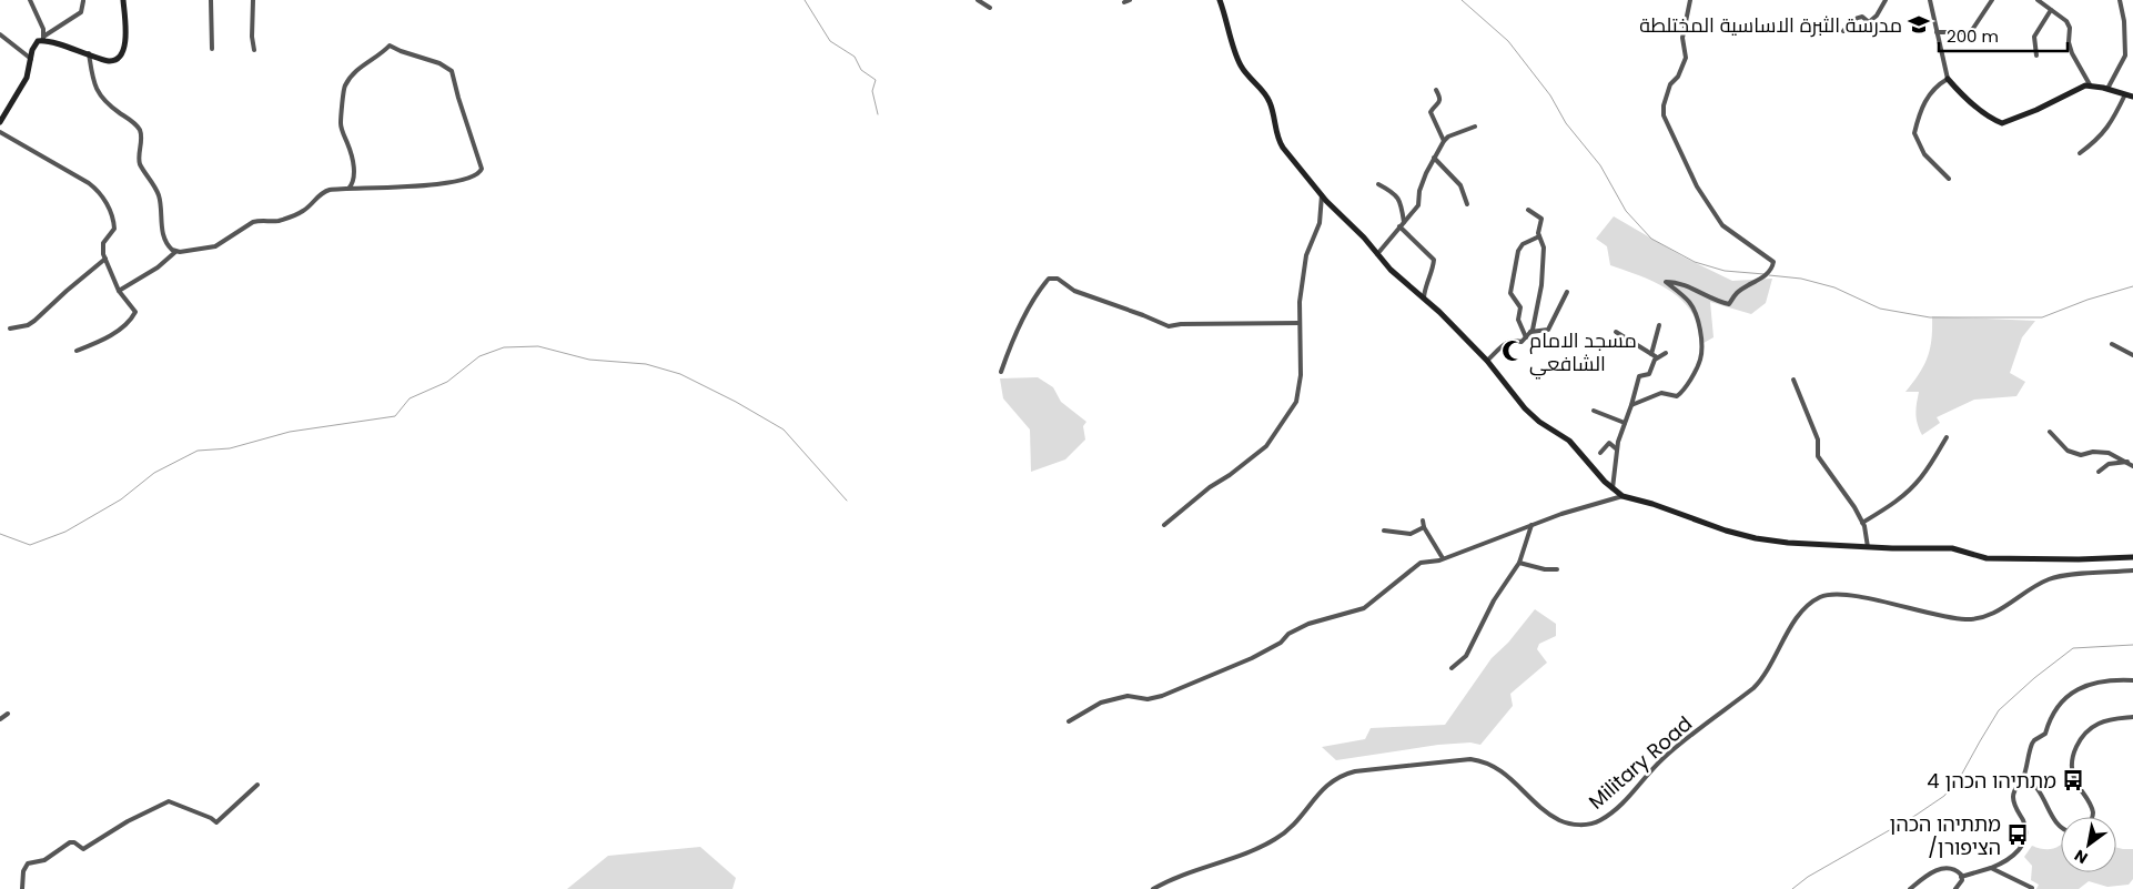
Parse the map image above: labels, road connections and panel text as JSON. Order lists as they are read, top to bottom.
{
  "streets": {
    "street": ["Military Road"]
  },
  "places": {
    "school or university": ["مدرسة الثبرة الاساسية المختلطة"],
    "mosque": ["مسجد الامام الشافعي"],
    "bus stop": ["מתתיהו הכהן 4", "מתתיהו הכהן /הציפורן"]
  },
  "scale_bar": "200 m",
  "north": "bottom left"
}
